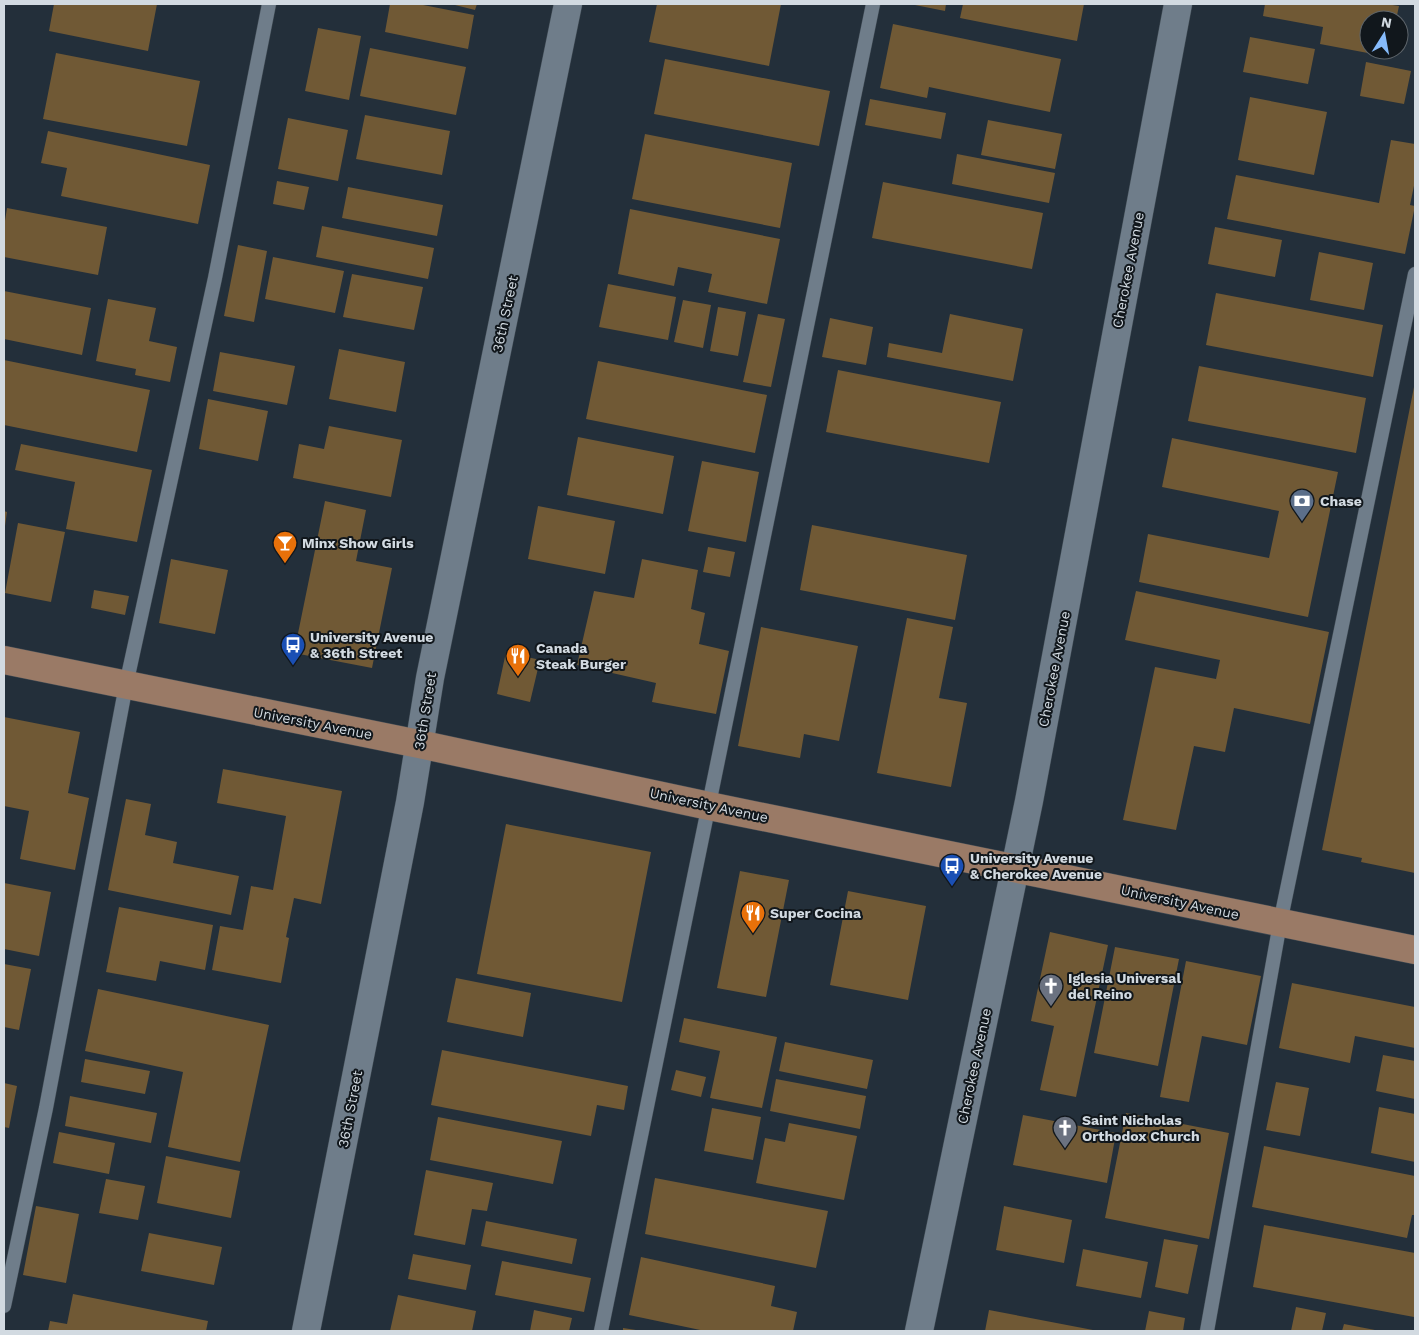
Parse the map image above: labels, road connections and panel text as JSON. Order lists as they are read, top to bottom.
{
  "streets": {
    "main road": ["University Avenue"],
    "street": ["Cherokee Avenue", "36th Street"]
  },
  "crossings": [
    ["Cherokee Avenue", "University Avenue"],
    ["36th Street", "University Avenue"]
  ],
  "places": {
    "bank": ["Chase"],
    "bar": ["Minx Show Girls"],
    "bus stop": ["University Avenue & 36th Street", "University Avenue & Cherokee Avenue"],
    "restaurant": ["Canada Steak Burger", "Super Cocina"],
    "church": ["Iglesia Universal del Reino", "Saint Nicholas Orthodox Church"]
  },
  "north": "top"
}
